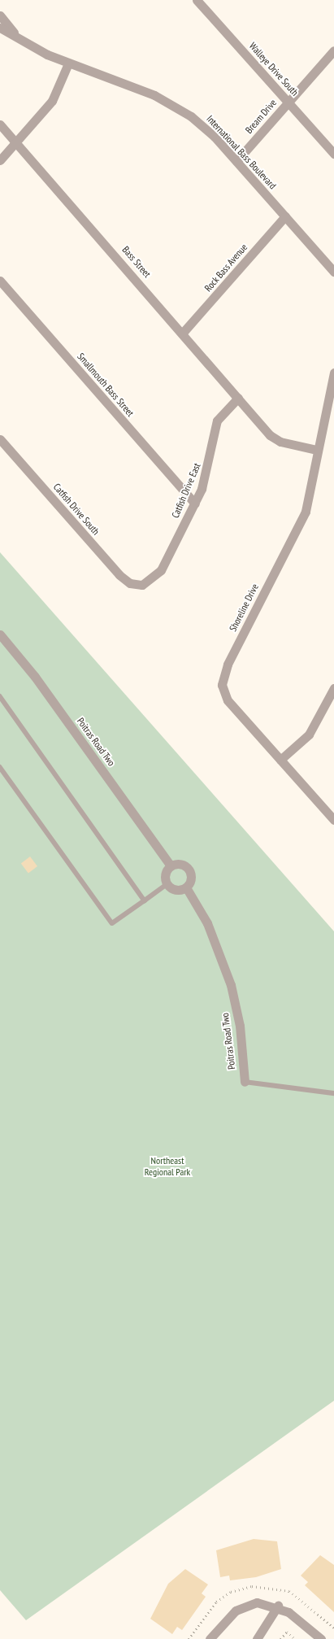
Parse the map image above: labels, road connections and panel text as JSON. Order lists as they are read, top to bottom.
{
  "streets": {
    "street": [
      "Walleye Drive South",
      "Bream Drive",
      "International Bass Boulevard",
      "Bass Street",
      "Rock Bass Avenue",
      "Smallmouth Bass Street",
      "Catfish Drive East",
      "Catfish Drive South",
      "Shoreline Drive",
      "Poitras Road Two"
    ]
  },
  "crossings": [
    ["Walleye Drive South", "Bream Drive"],
    ["Bream Drive", "International Bass Boulevard"],
    ["International Bass Boulevard", "Rock Bass Avenue"],
    ["Bass Street", "Rock Bass Avenue"],
    ["Bass Street", "Catfish Drive East"],
    ["Bass Street", "Shoreline Drive"],
    ["Smallmouth Bass Street", "Catfish Drive East"],
    ["Catfish Drive East", "Catfish Drive South"]
  ],
  "parks": ["Northeast Regional Park"]
}
